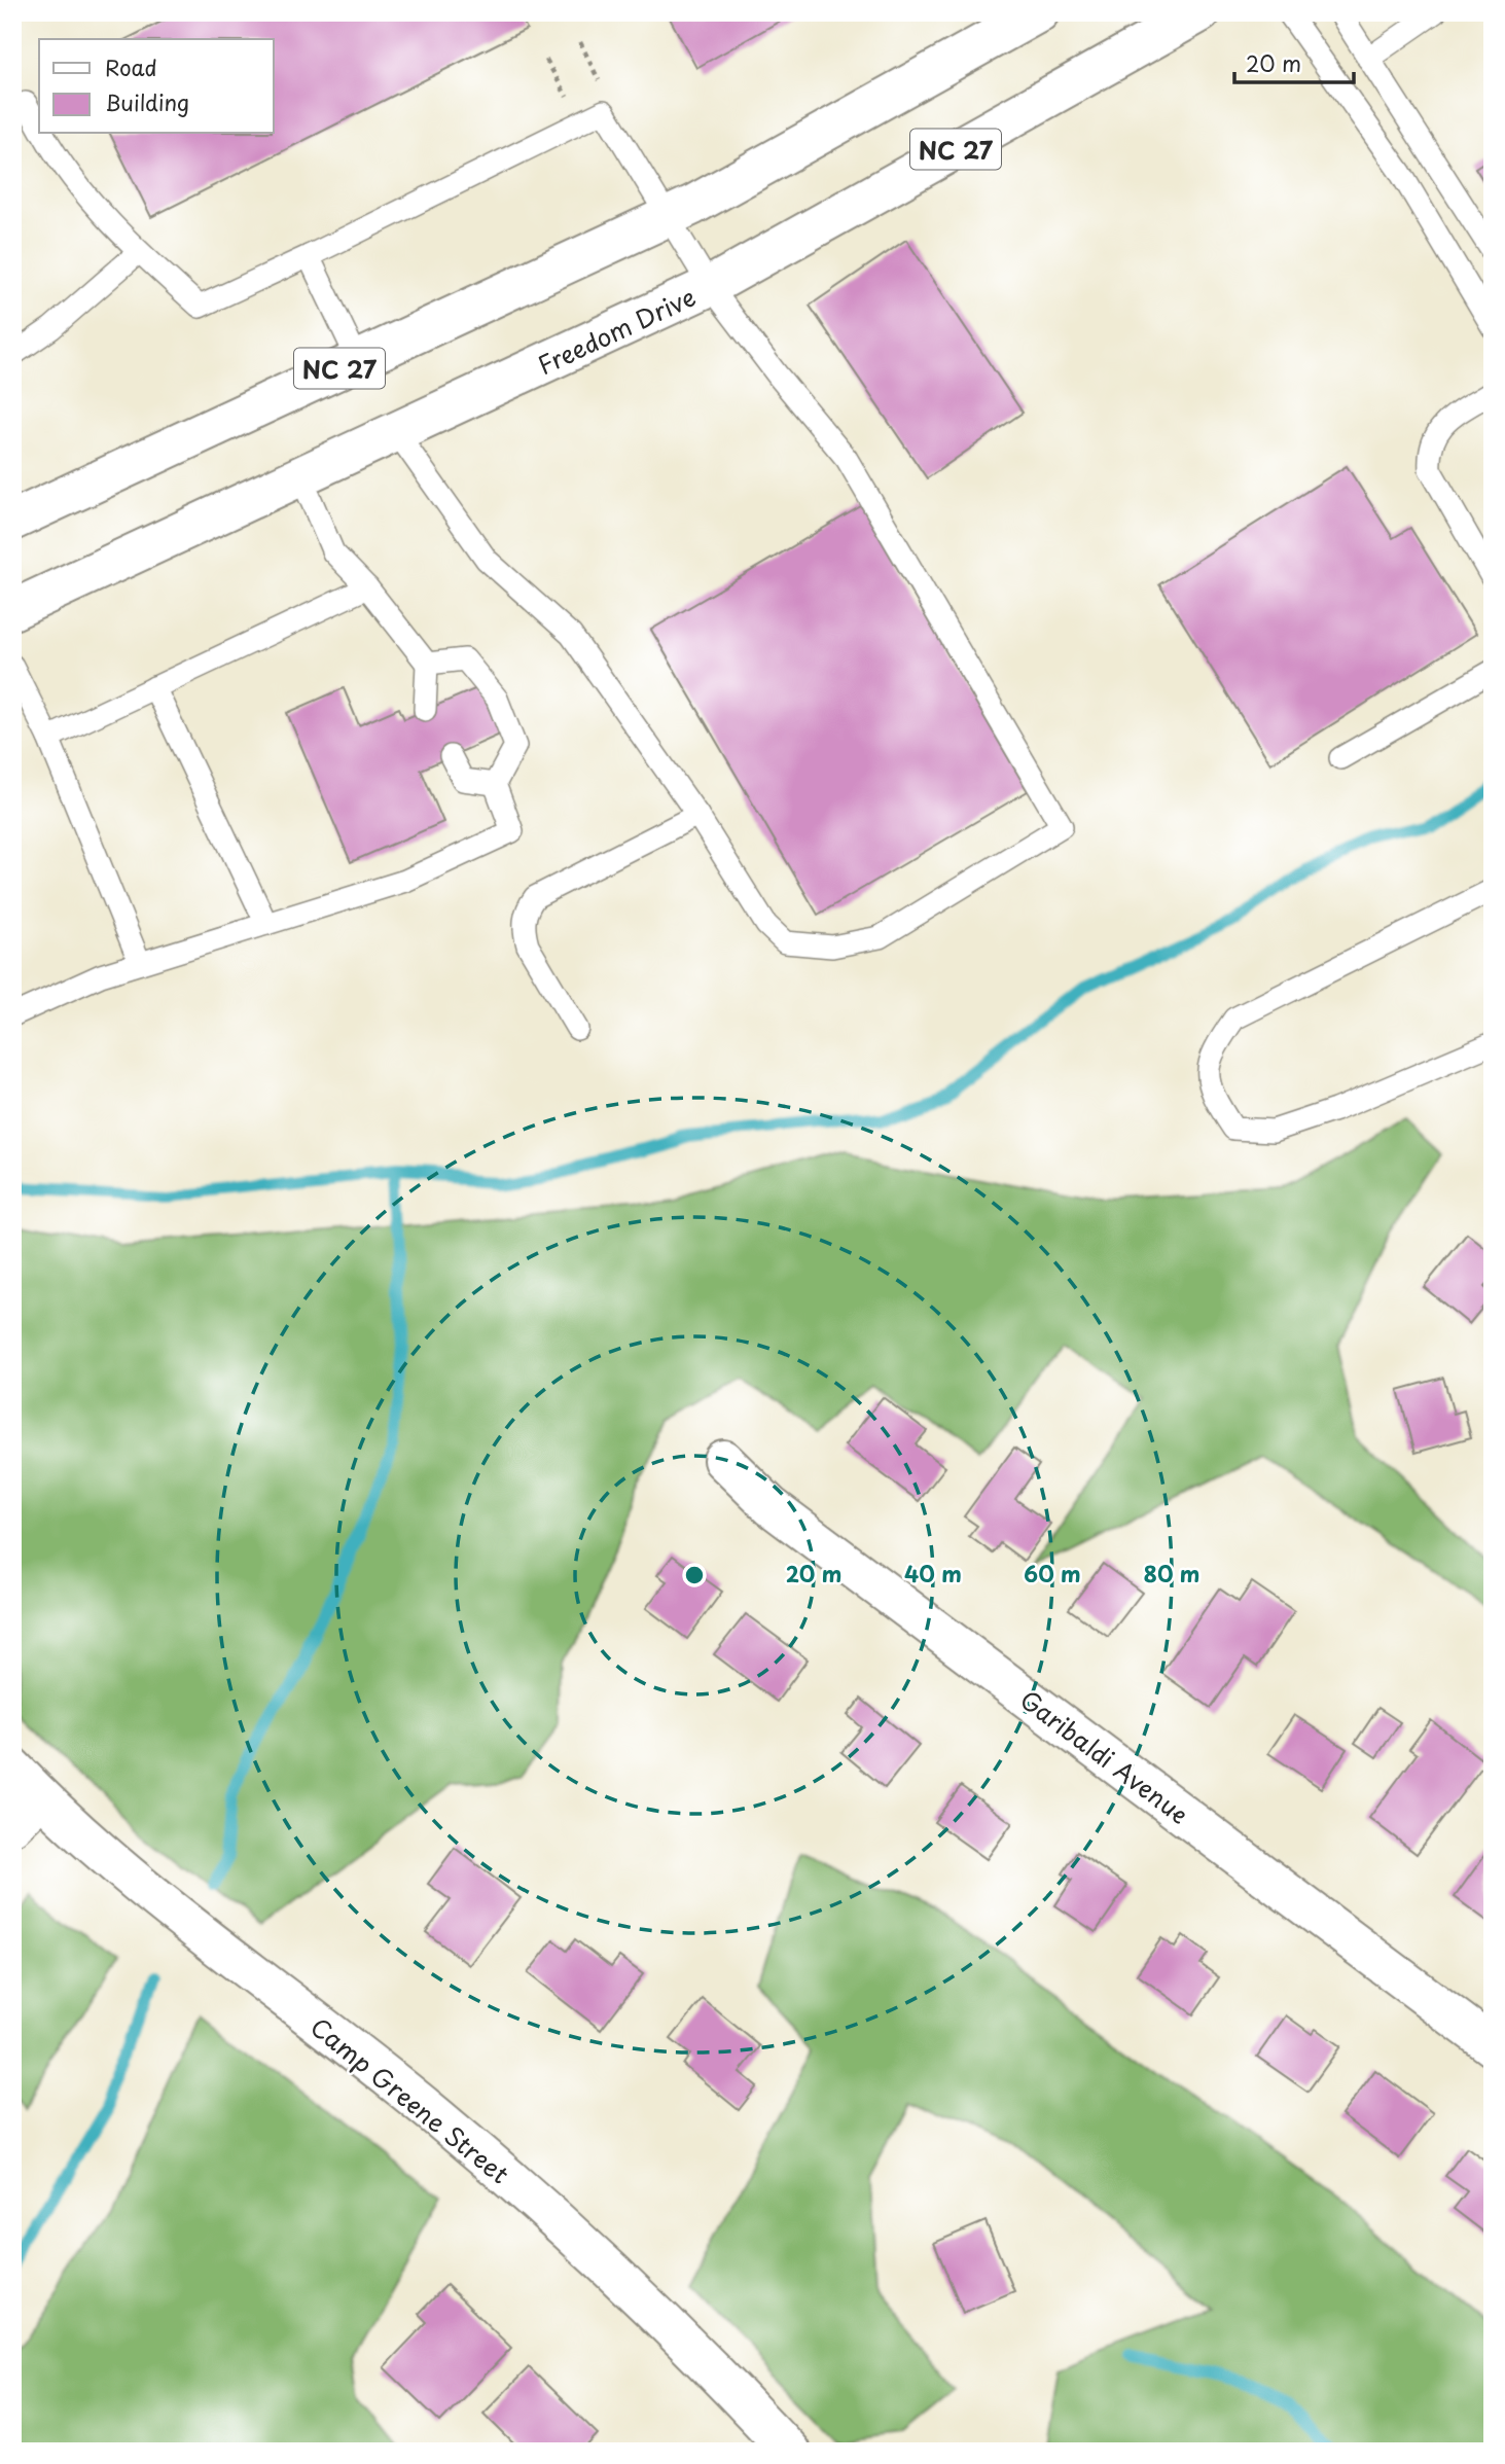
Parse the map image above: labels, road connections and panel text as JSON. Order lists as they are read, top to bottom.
{
  "streets": {
    "main road": [
      "NC 27",
      "Freedom Drive",
      "Garibaldi Avenue",
      "Camp Greene Street"
    ]
  },
  "legend": ["Road", "Building"],
  "scale_bar": "20 m",
  "rings": [
    "20 m",
    "40 m",
    "60 m",
    "80 m"
  ]
}
